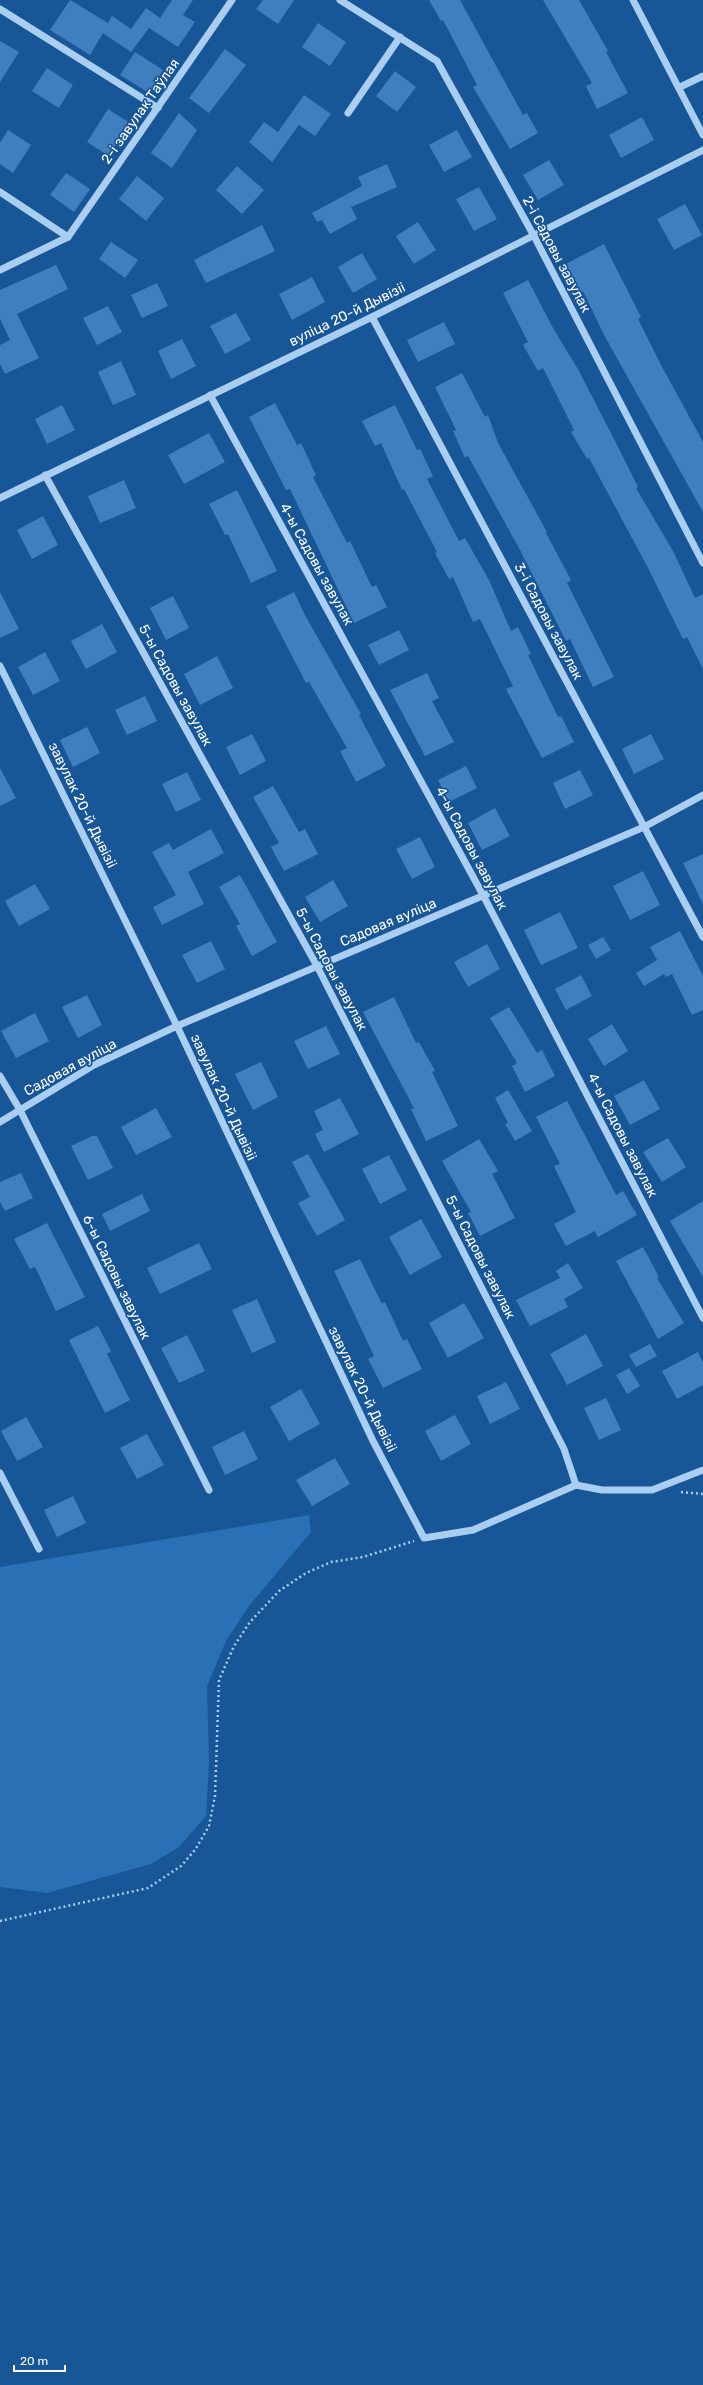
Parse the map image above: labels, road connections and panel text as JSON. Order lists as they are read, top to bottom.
{
  "streets": {
    "street": [
      "2-і завулак Таўлая",
      "2-і Садовы завулак",
      "вуліца 20-й Дывізіі",
      "4-ы Садовы завулак",
      "3-і Садовы завулак",
      "5-ы Садовы завулак",
      "завулак 20-й Дывізіі",
      "Садовая вуліца",
      "6-ы Садовы завулак"
    ]
  },
  "crossings": [
    ["2-і Садовы завулак", "вуліца 20-й Дывізіі"],
    ["вуліца 20-й Дывізіі", "4-ы Садовы завулак"],
    ["вуліца 20-й Дывізіі", "3-і Садовы завулак"],
    ["вуліца 20-й Дывізіі", "5-ы Садовы завулак"],
    ["4-ы Садовы завулак", "Садовая вуліца"],
    ["3-і Садовы завулак", "Садовая вуліца"],
    ["5-ы Садовы завулак", "Садовая вуліца"],
    ["завулак 20-й Дывізіі", "Садовая вуліца"],
    ["Садовая вуліца", "6-ы Садовы завулак"]
  ],
  "scale_bar": "20 m"
}
